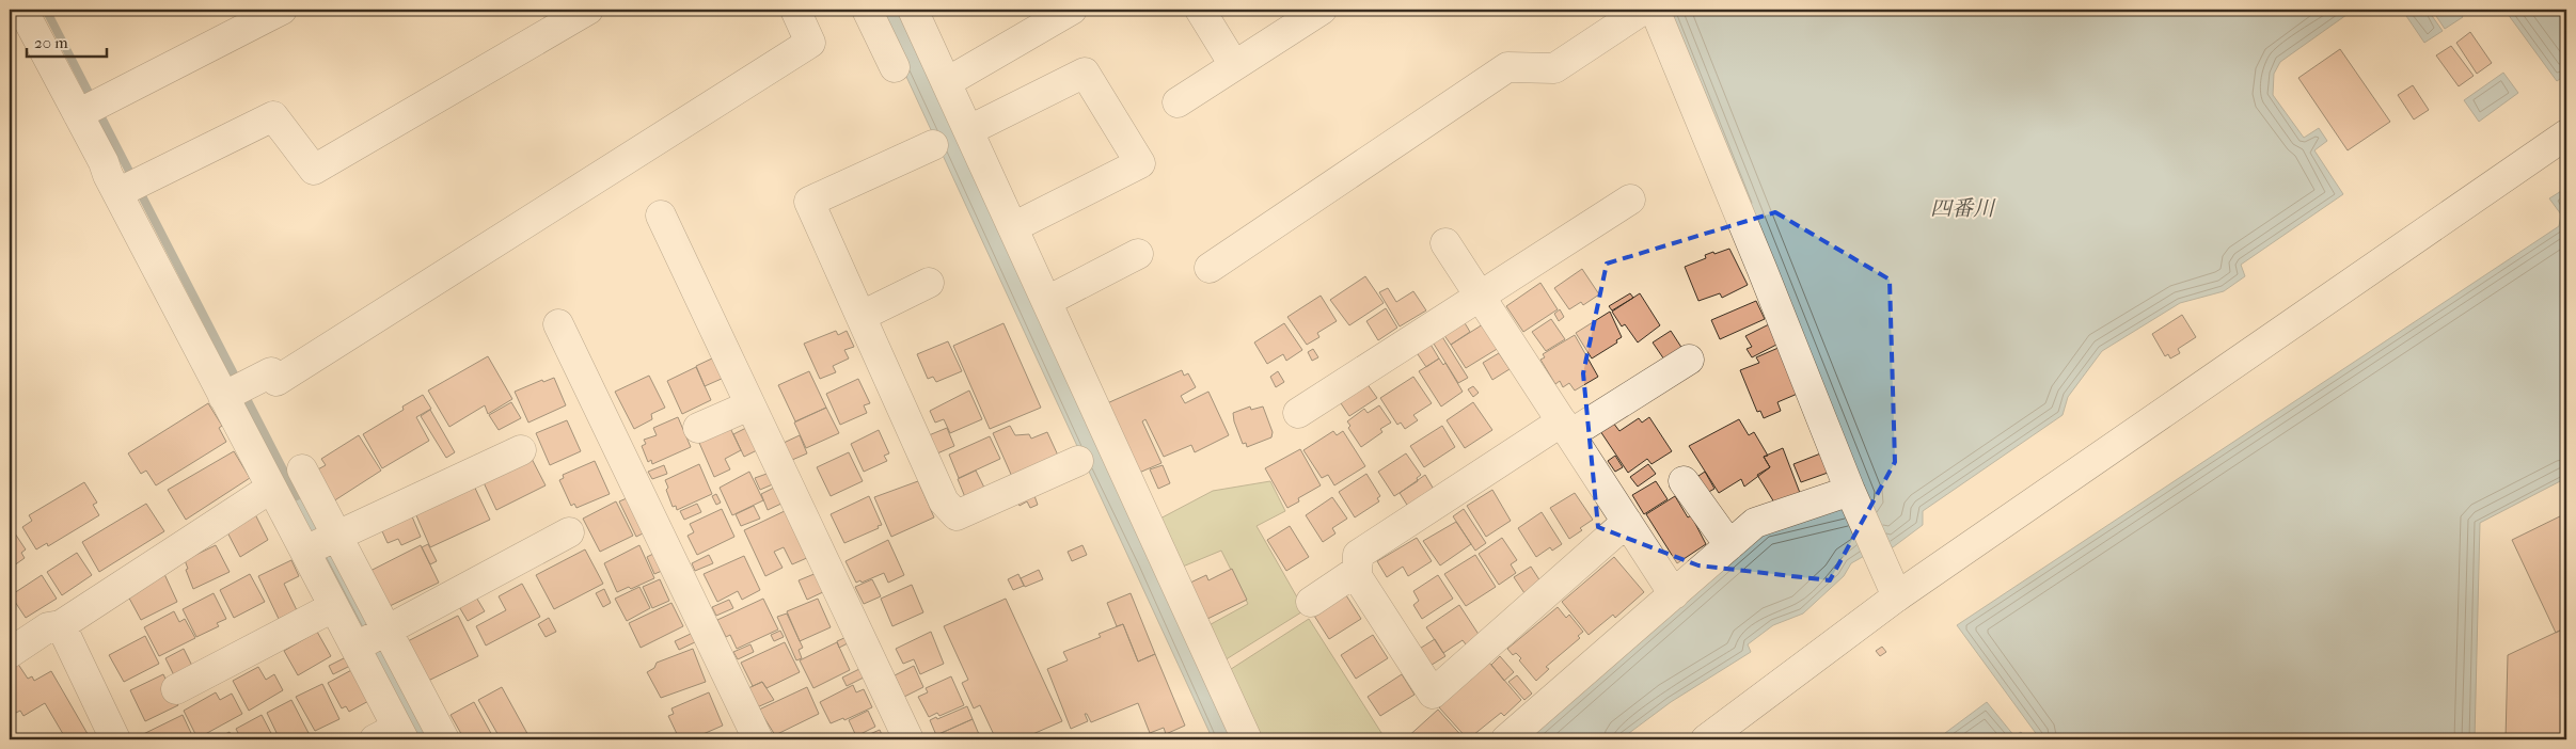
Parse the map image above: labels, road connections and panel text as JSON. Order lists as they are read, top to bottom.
{
  "water": ["四番川"],
  "scale_bar": "20 m"
}
